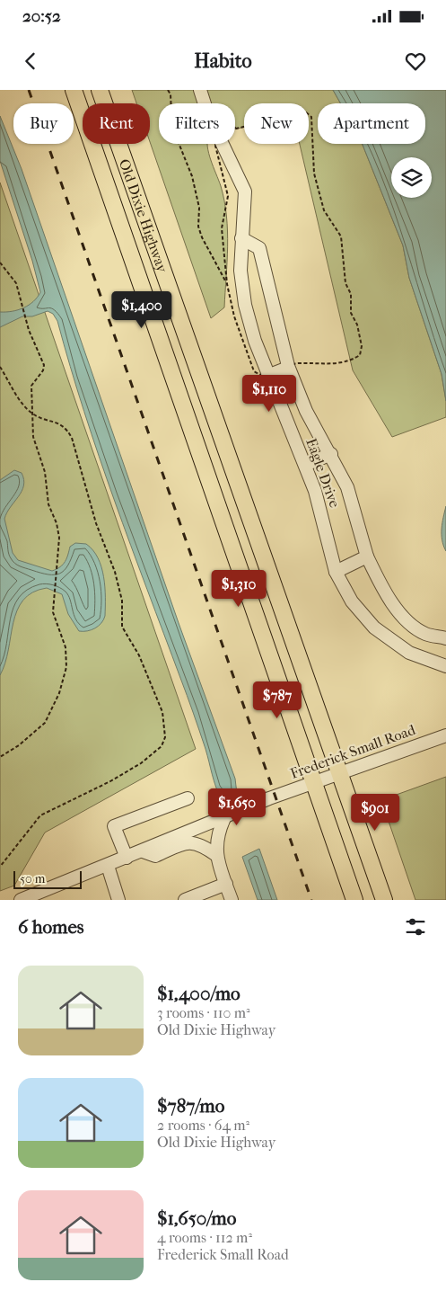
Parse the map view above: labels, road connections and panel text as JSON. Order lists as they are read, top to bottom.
{
  "streets": {
    "main road": ["Old Dixie Highway"],
    "street": ["Eagle Drive", "Frederick Small Road"]
  },
  "crossings": [
    ["Old Dixie Highway", "Frederick Small Road"]
  ],
  "scale_bar": "50 m",
  "page": {
    "status": "20:52",
    "header": "Habito",
    "chip": [
      "Buy",
      "Rent",
      "Filters",
      "New",
      "Apartment"
    ],
    "price": [
      "$1,400",
      "$1,110",
      "$1,310",
      "$787",
      "$1,650",
      "$901"
    ],
    "scale": "50 m",
    "heading": "6 homes",
    "list": [
      {
        "name": "$1,400/mo",
        "note": "3 rooms · 110 m² · Old Dixie Highway"
      },
      {
        "name": "$787/mo",
        "note": "2 rooms · 64 m² · Old Dixie Highway"
      },
      {
        "name": "$1,650/mo",
        "note": "4 rooms · 112 m² · Frederick Small Road"
      }
    ]
  }
}
